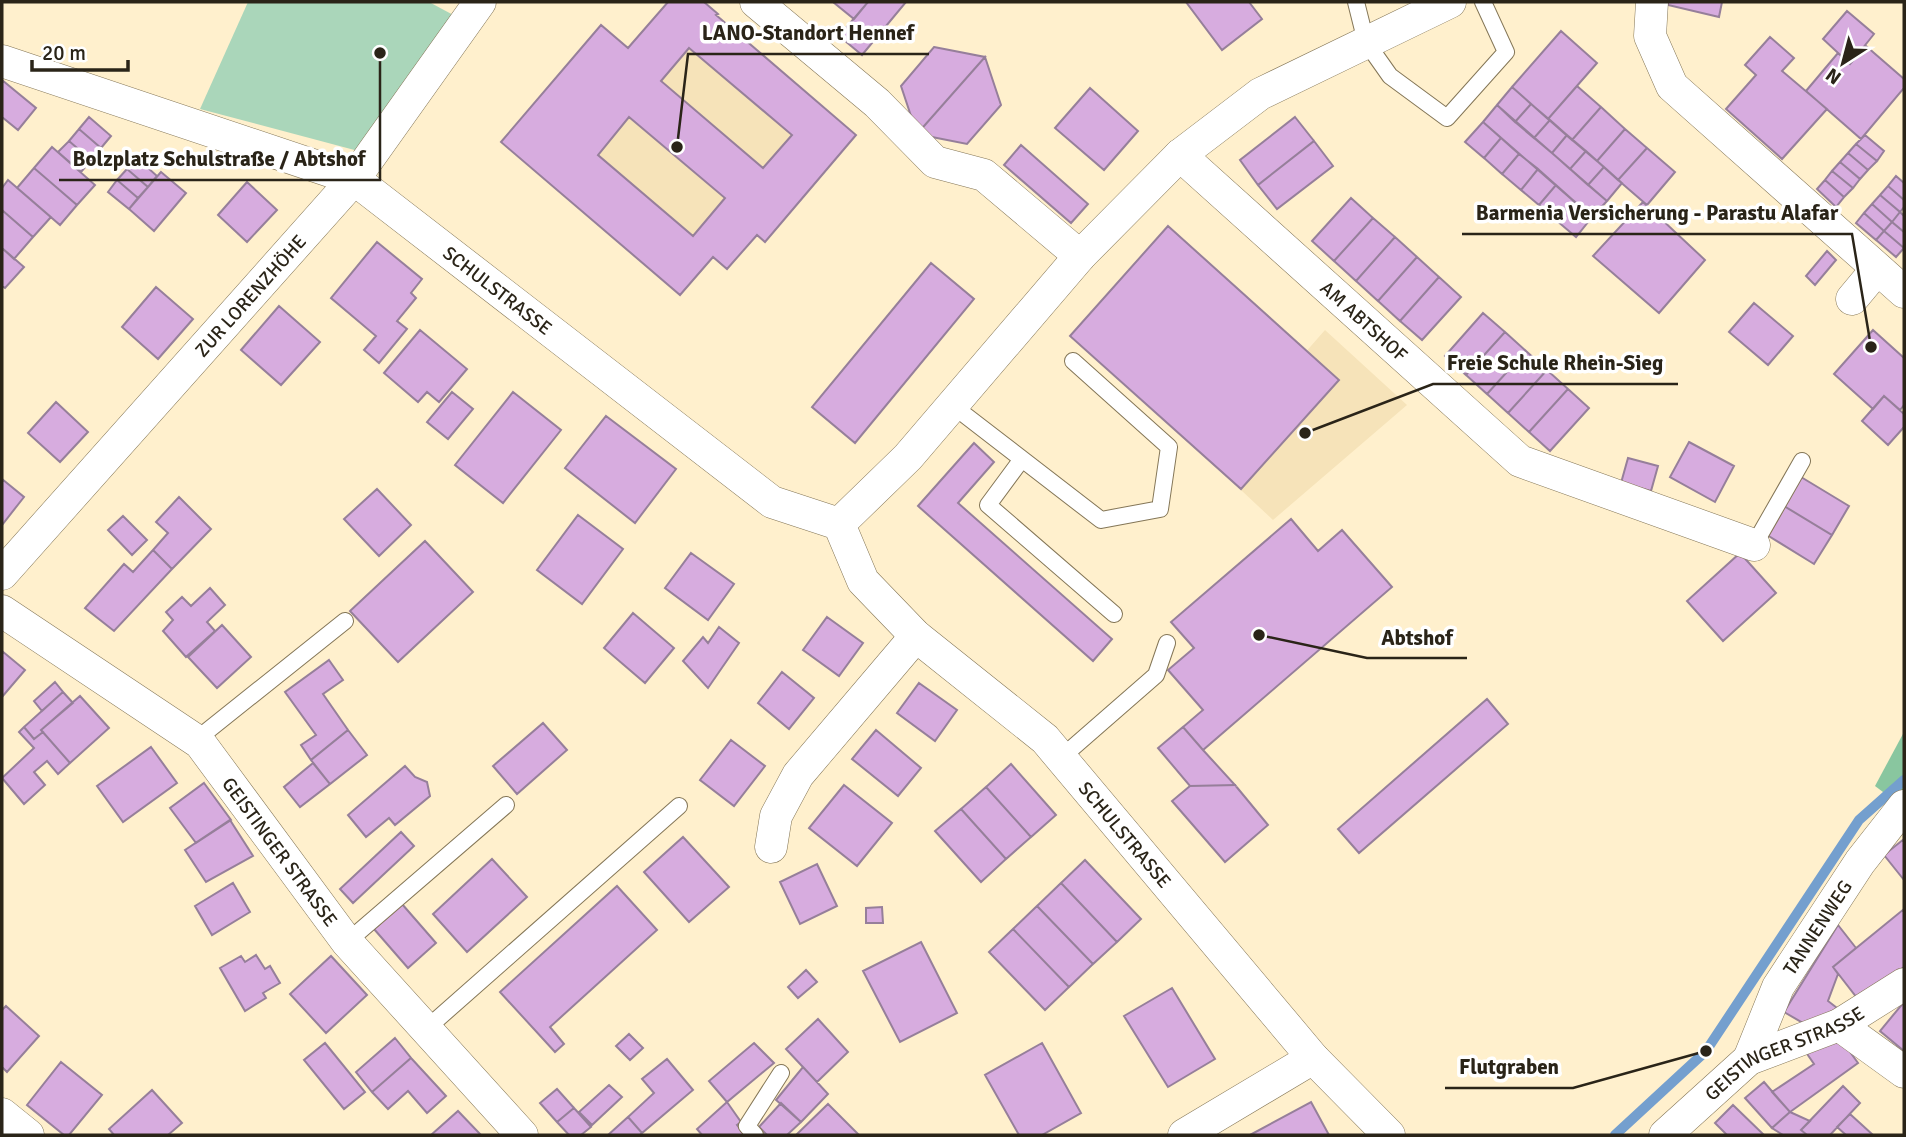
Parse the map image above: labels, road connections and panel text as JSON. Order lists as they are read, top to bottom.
{
  "streets": {
    "street": [
      "SCHULSTRASSE",
      "ZUR LORENZHÖHE",
      "AM ABTSHOF",
      "GEISTINGER STRASSE",
      "TANNENWEG"
    ]
  },
  "crossings": [
    ["SCHULSTRASSE", "ZUR LORENZHÖHE"],
    ["GEISTINGER STRASSE", "TANNENWEG"]
  ],
  "places": [
    "Bolzplatz Schulstraße / Abtshof",
    "LANO-Standort Hennef",
    "Barmenia Versicherung - Parastu Alafar",
    "Freie Schule Rhein-Sieg",
    "Abtshof",
    "Flutgraben"
  ],
  "scale_bar": "20 m",
  "north": "bottom left"
}
